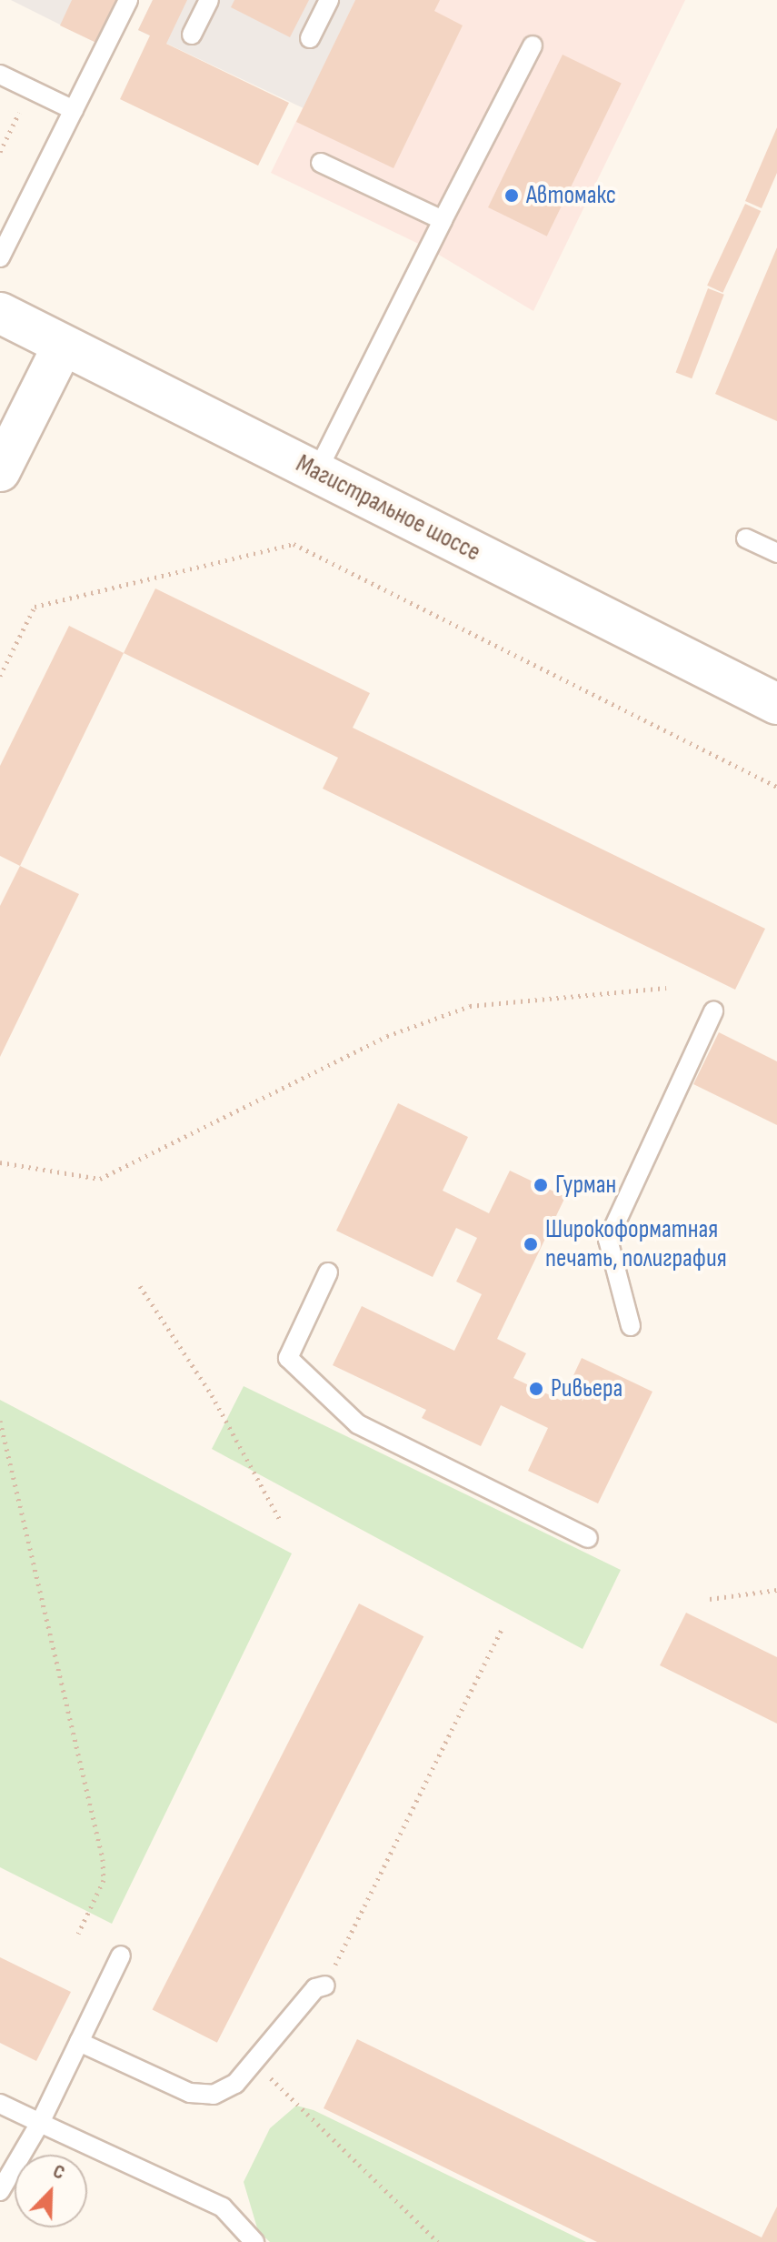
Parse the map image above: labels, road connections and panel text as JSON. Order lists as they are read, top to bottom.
{
  "streets": {
    "main road": ["Магистральное шоссе"]
  },
  "places": [
    "Автомакс",
    "Гурман",
    "Широкоформатная печать, полиграфия",
    "Ривьера"
  ],
  "north": "top right"
}
